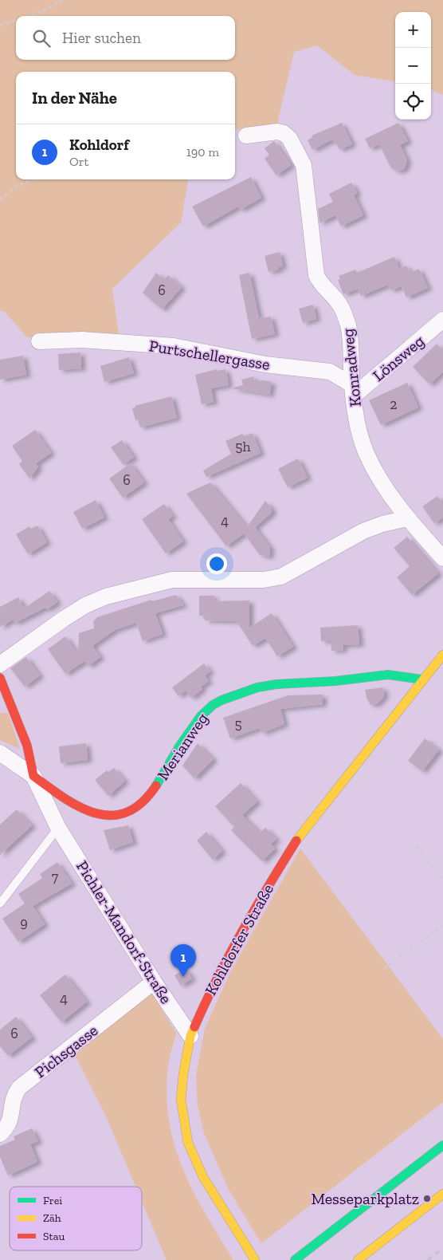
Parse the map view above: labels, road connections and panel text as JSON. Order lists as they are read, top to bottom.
{
  "streets": {
    "street": [
      "Purtschellergasse",
      "Lönsweg",
      "Konradweg",
      "Merianweg",
      "Pichler-Mandorf-Straße",
      "Kohldorfer Straße",
      "Pichsgasse"
    ]
  },
  "crossings": [
    ["Purtschellergasse", "Lönsweg"],
    ["Purtschellergasse", "Konradweg"],
    ["Lönsweg", "Konradweg"],
    ["Merianweg", "Pichler-Mandorf-Straße"],
    ["Merianweg", "Kohldorfer Straße"],
    ["Pichler-Mandorf-Straße", "Kohldorfer Straße"],
    ["Pichler-Mandorf-Straße", "Pichsgasse"]
  ],
  "places": ["Messeparkplatz"],
  "house_numbers": [
    "6",
    "2",
    "5h",
    "6",
    "4",
    "5",
    "7",
    "9",
    "4",
    "6"
  ],
  "legend": ["Frei", "Zäh", "Stau"],
  "page": {
    "map_buttons": ["+", "−"],
    "search": "Hier suchen",
    "heading": "In der Nähe",
    "list": [
      {
        "mark": "1",
        "name": "Kohldorf",
        "note": "Ort",
        "value": "190 m"
      }
    ],
    "pins": "1"
  }
}
